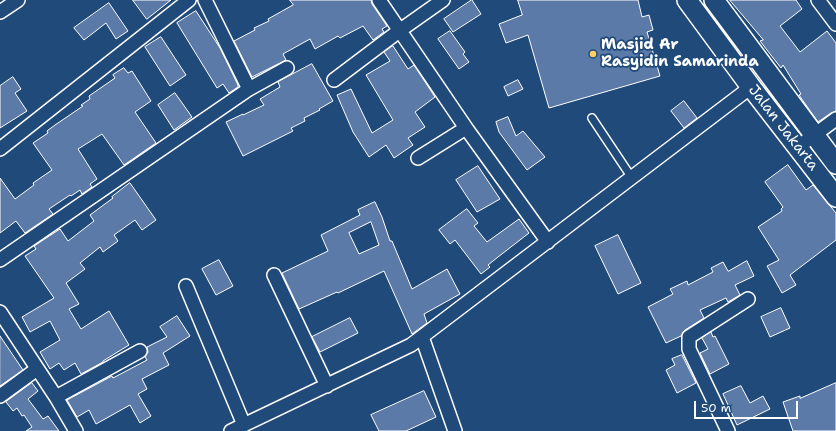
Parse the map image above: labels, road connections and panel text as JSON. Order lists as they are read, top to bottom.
{
  "streets": {
    "main road": ["Jalan Jakarta"]
  },
  "places": ["Masjid Ar Rasyidin Samarinda"],
  "scale_bar": "50 m"
}
